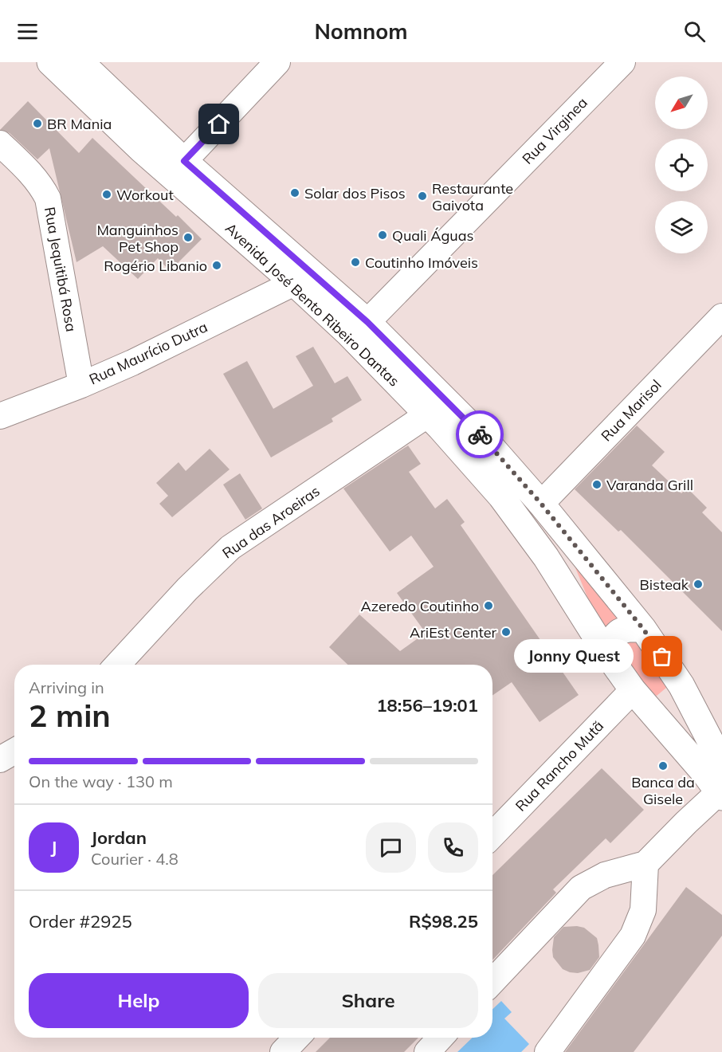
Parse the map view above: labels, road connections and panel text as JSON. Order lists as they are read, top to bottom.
{
  "streets": {
    "main road": ["Avenida José Bento Ribeiro Dantas"],
    "street": [
      "Rua Virginea",
      "Rua Jequitibá Rosa",
      "Rua Maurício Dutra",
      "Rua Marisol",
      "Rua das Aroeiras",
      "Rua Rancho Mutã"
    ]
  },
  "crossings": [
    ["Rua Virginea", "Avenida José Bento Ribeiro Dantas"],
    ["Rua Jequitibá Rosa", "Rua Maurício Dutra"],
    ["Avenida José Bento Ribeiro Dantas", "Rua Maurício Dutra"],
    ["Avenida José Bento Ribeiro Dantas", "Rua Marisol"],
    ["Avenida José Bento Ribeiro Dantas", "Rua das Aroeiras"],
    ["Avenida José Bento Ribeiro Dantas", "Rua Rancho Mutã"]
  ],
  "places": [
    "BR Mania",
    "Solar dos Pisos",
    "Workout",
    "Restaurante Gaivota",
    "Quali Águas",
    "Manguinhos Pet Shop",
    "Coutinho Imóveis",
    "Rogério Libanio",
    "Varanda Grill",
    "Bisteak",
    "Azeredo Coutinho",
    "AriEst Center",
    "Jonny Quest",
    "Banca da Gisele"
  ],
  "north": "bottom left",
  "page": {
    "header": "Nomnom",
    "bubble": "Jonny Quest",
    "heading": ["2 min", "Arriving in", "18:56–19:01"],
    "panel": [
      "Jordan",
      "Courier · 4.8",
      "Order #2925",
      "R$98.25"
    ],
    "bar": "On the way · 130 m",
    "round": "J",
    "buttons": ["Help", "Share"]
  }
}
